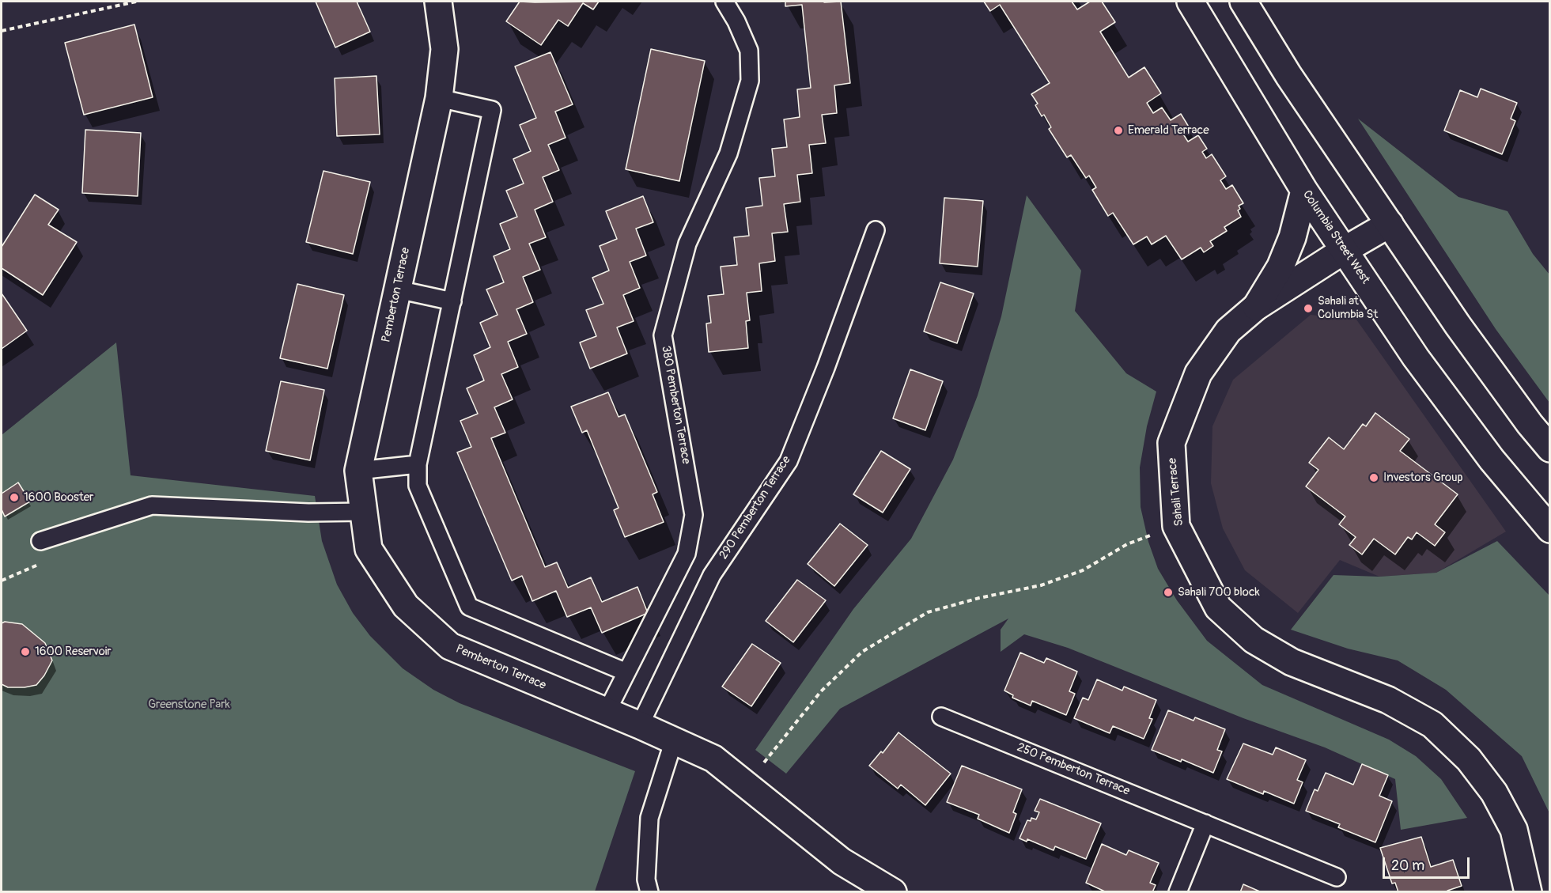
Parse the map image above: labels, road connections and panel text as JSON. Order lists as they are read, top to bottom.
{
  "streets": {
    "street": ["Columbia Street West", "Pemberton Terrace", "Sahali Terrace"],
    "lane": ["380 Pemberton Terrace", "290 Pemberton Terrace", "250 Pemberton Terrace"]
  },
  "crossings": [
    ["Columbia Street West", "Sahali Terrace"],
    ["Pemberton Terrace", "380 Pemberton Terrace"],
    ["Pemberton Terrace", "290 Pemberton Terrace"]
  ],
  "parks": ["Greenstone Park"],
  "places": [
    "Emerald Terrace",
    "Sahali at Columbia St",
    "Investors Group",
    "1600 Booster",
    "Sahali 700 block",
    "1600 Reservoir"
  ],
  "scale_bar": "20 m"
}
